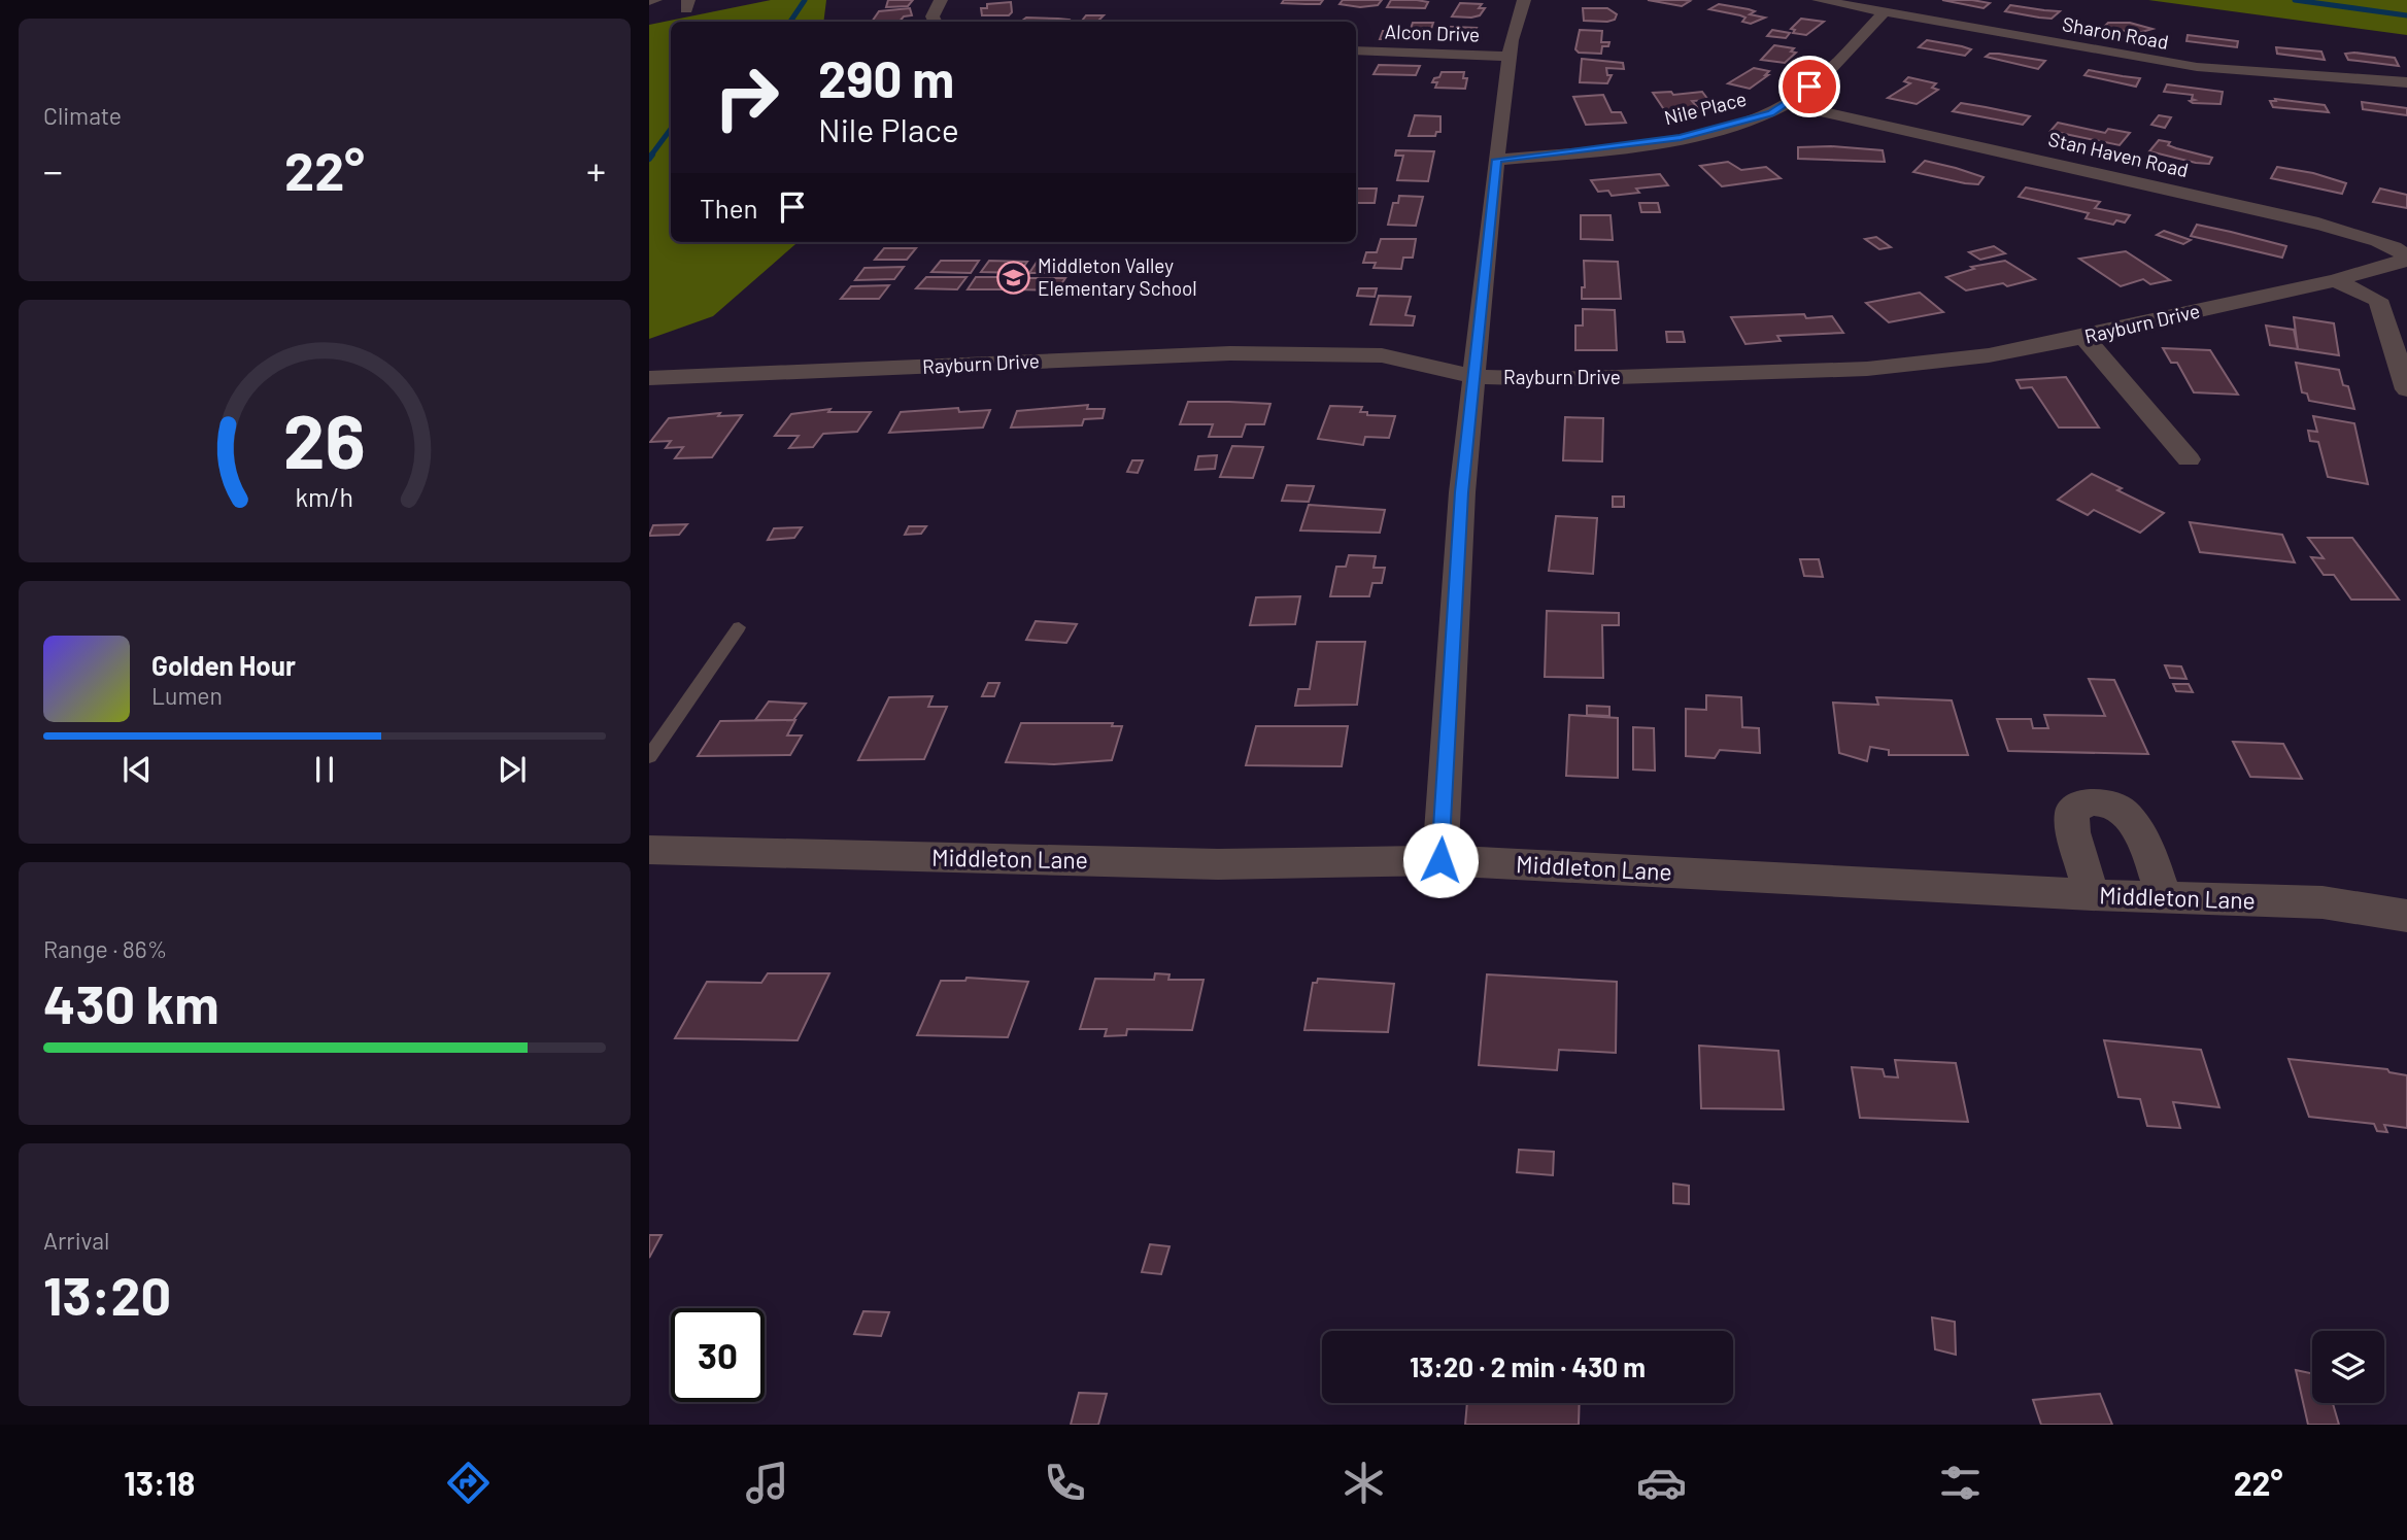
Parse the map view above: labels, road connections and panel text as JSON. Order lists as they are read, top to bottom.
{
  "streets": {
    "street": [
      "Alcon Drive",
      "Sharon Road",
      "Nile Place",
      "Stan Haven Road",
      "Rayburn Drive",
      "Middleton Lane"
    ]
  },
  "crossings": [
    ["Sharon Road", "Nile Place"],
    ["Nile Place", "Stan Haven Road"],
    ["Stan Haven Road", "Rayburn Drive"]
  ],
  "places": {
    "school or university": ["Middleton Valley Elementary School"]
  },
  "page": {
    "tile": [
      "Climate",
      ["Range · 86%", "430 km"],
      ["Arrival", "13:20"]
    ],
    "turn": ["290 m", "Nile Place"],
    "heat": ["−", "22°", "+"],
    "then": "Then",
    "song": ["Golden Hour", "Lumen"],
    "limit": "30",
    "trip": "13:20 · 2 min · 430 m",
    "tabs": ["13:18", "22°"],
    "gauge": ["26", "km/h"]
  }
}
